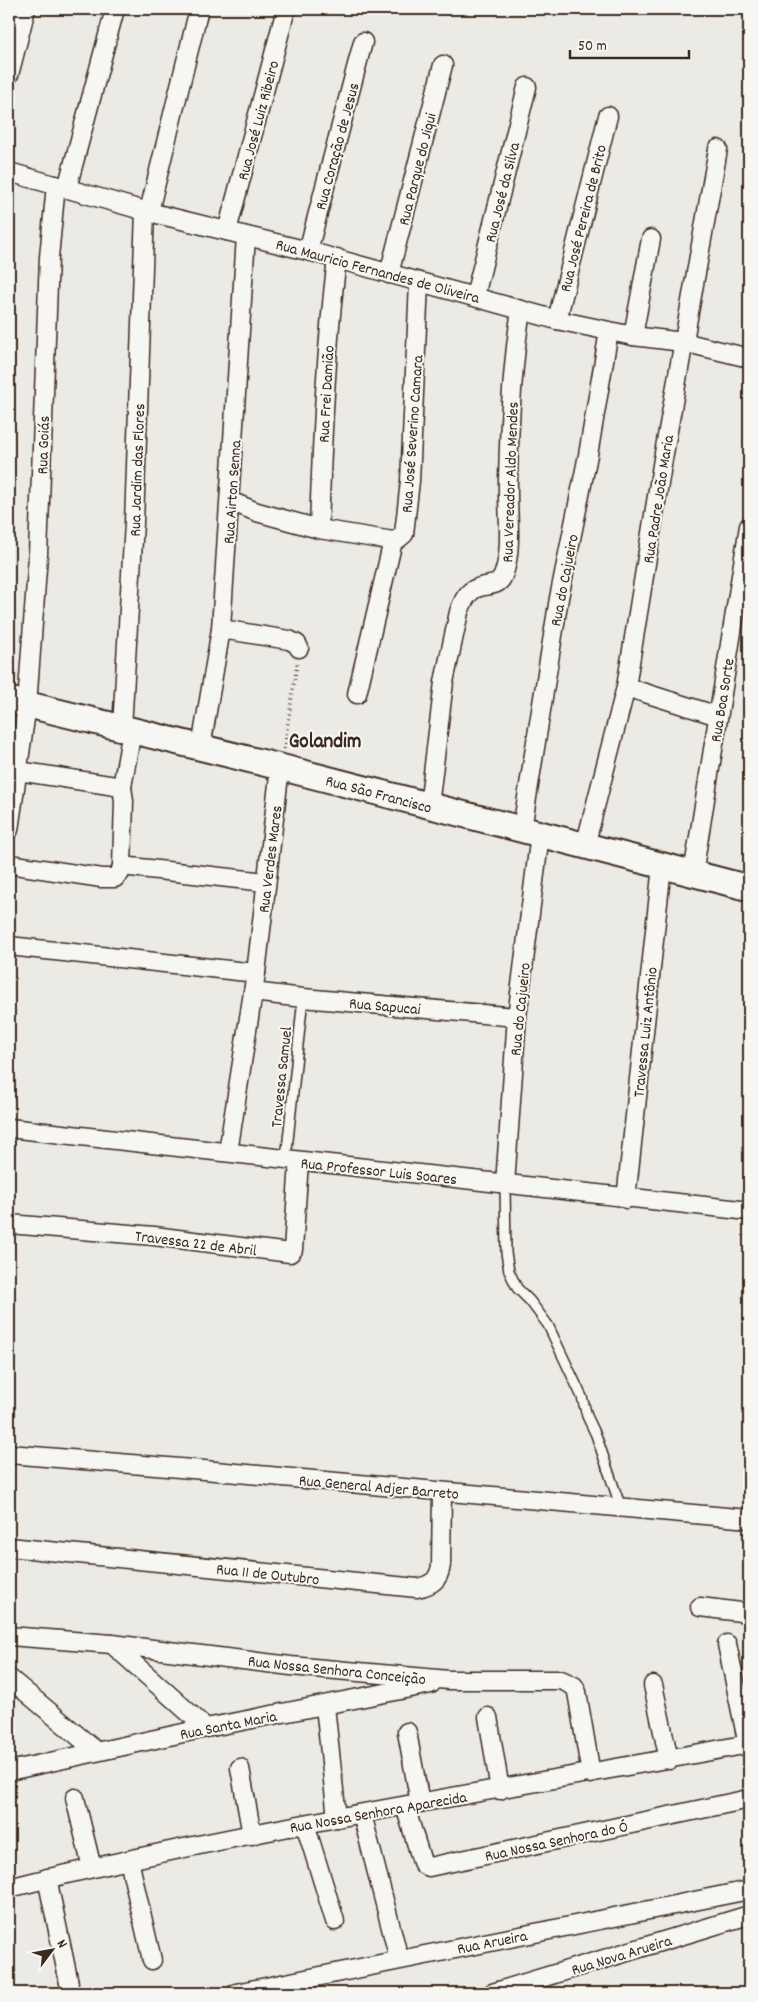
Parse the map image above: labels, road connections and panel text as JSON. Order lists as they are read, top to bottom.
{
  "streets": {
    "street": [
      "Rua José Luiz Ribeiro",
      "Rua Coração de Jesus",
      "Rua Parque do Jiqui",
      "Rua José da Silva",
      "Rua José Pereira de Brito",
      "Rua Mauricio Fernandes de Oliveira",
      "Rua Frei Damião",
      "Rua José Severino Camara",
      "Rua Goiás",
      "Rua Jardim das Flores",
      "Rua Vereador Aldo Mendes",
      "Rua Airton Senna",
      "Rua Padre João Maria",
      "Rua do Cajueiro",
      "Rua Boa Sorte",
      "Rua São Francisco",
      "Rua Verdes Mares",
      "Rua Sapucai",
      "Travessa Luiz Antônio",
      "Rua Professor Luis Soares",
      "Travessa 22 de Abril",
      "Rua General Adjer Barreto",
      "Rua 11 de Outubro",
      "Rua Nossa Senhora Conceição",
      "Rua Santa Maria",
      "Rua Nossa Senhora Aparecida",
      "Rua Nossa Senhora do Ó",
      "Rua Arueira",
      "Rua Nova Arueira"
    ],
    "lane": ["Travessa Samuel"]
  },
  "crossings": [
    ["Rua José Luiz Ribeiro", "Rua Mauricio Fernandes de Oliveira"],
    ["Rua Coração de Jesus", "Rua Mauricio Fernandes de Oliveira"],
    ["Rua Parque do Jiqui", "Rua Mauricio Fernandes de Oliveira"],
    ["Rua José da Silva", "Rua Mauricio Fernandes de Oliveira"],
    ["Rua José Pereira de Brito", "Rua Mauricio Fernandes de Oliveira"],
    ["Rua Mauricio Fernandes de Oliveira", "Rua Frei Damião"],
    ["Rua Mauricio Fernandes de Oliveira", "Rua José Severino Camara"],
    ["Rua Mauricio Fernandes de Oliveira", "Rua Goiás"],
    ["Rua Mauricio Fernandes de Oliveira", "Rua Jardim das Flores"],
    ["Rua Mauricio Fernandes de Oliveira", "Rua Vereador Aldo Mendes"],
    ["Rua Mauricio Fernandes de Oliveira", "Rua Airton Senna"],
    ["Rua Mauricio Fernandes de Oliveira", "Rua Padre João Maria"],
    ["Rua Mauricio Fernandes de Oliveira", "Rua do Cajueiro"],
    ["Rua Goiás", "Rua São Francisco"],
    ["Rua Jardim das Flores", "Rua São Francisco"],
    ["Rua Vereador Aldo Mendes", "Rua São Francisco"],
    ["Rua Airton Senna", "Rua São Francisco"],
    ["Rua Padre João Maria", "Rua São Francisco"],
    ["Rua do Cajueiro", "Rua São Francisco"],
    ["Rua do Cajueiro", "Rua Sapucai"],
    ["Rua do Cajueiro", "Rua Professor Luis Soares"],
    ["Rua Boa Sorte", "Rua São Francisco"],
    ["Rua São Francisco", "Rua Verdes Mares"],
    ["Rua São Francisco", "Travessa Luiz Antônio"],
    ["Rua Verdes Mares", "Rua Sapucai"],
    ["Rua Verdes Mares", "Rua Professor Luis Soares"],
    ["Rua Sapucai", "Travessa Samuel"],
    ["Travessa Luiz Antônio", "Rua Professor Luis Soares"],
    ["Travessa Samuel", "Rua Professor Luis Soares"],
    ["Travessa Samuel", "Travessa 22 de Abril"],
    ["Rua Professor Luis Soares", "Travessa 22 de Abril"],
    ["Rua General Adjer Barreto", "Rua 11 de Outubro"],
    ["Rua Nossa Senhora Conceição", "Rua Santa Maria"],
    ["Rua Nossa Senhora Conceição", "Rua Nossa Senhora Aparecida"],
    ["Rua Nossa Senhora Aparecida", "Rua Nossa Senhora do Ó"]
  ],
  "districts": ["Golandim"],
  "scale_bar": "50 m",
  "north": "top right"
}
